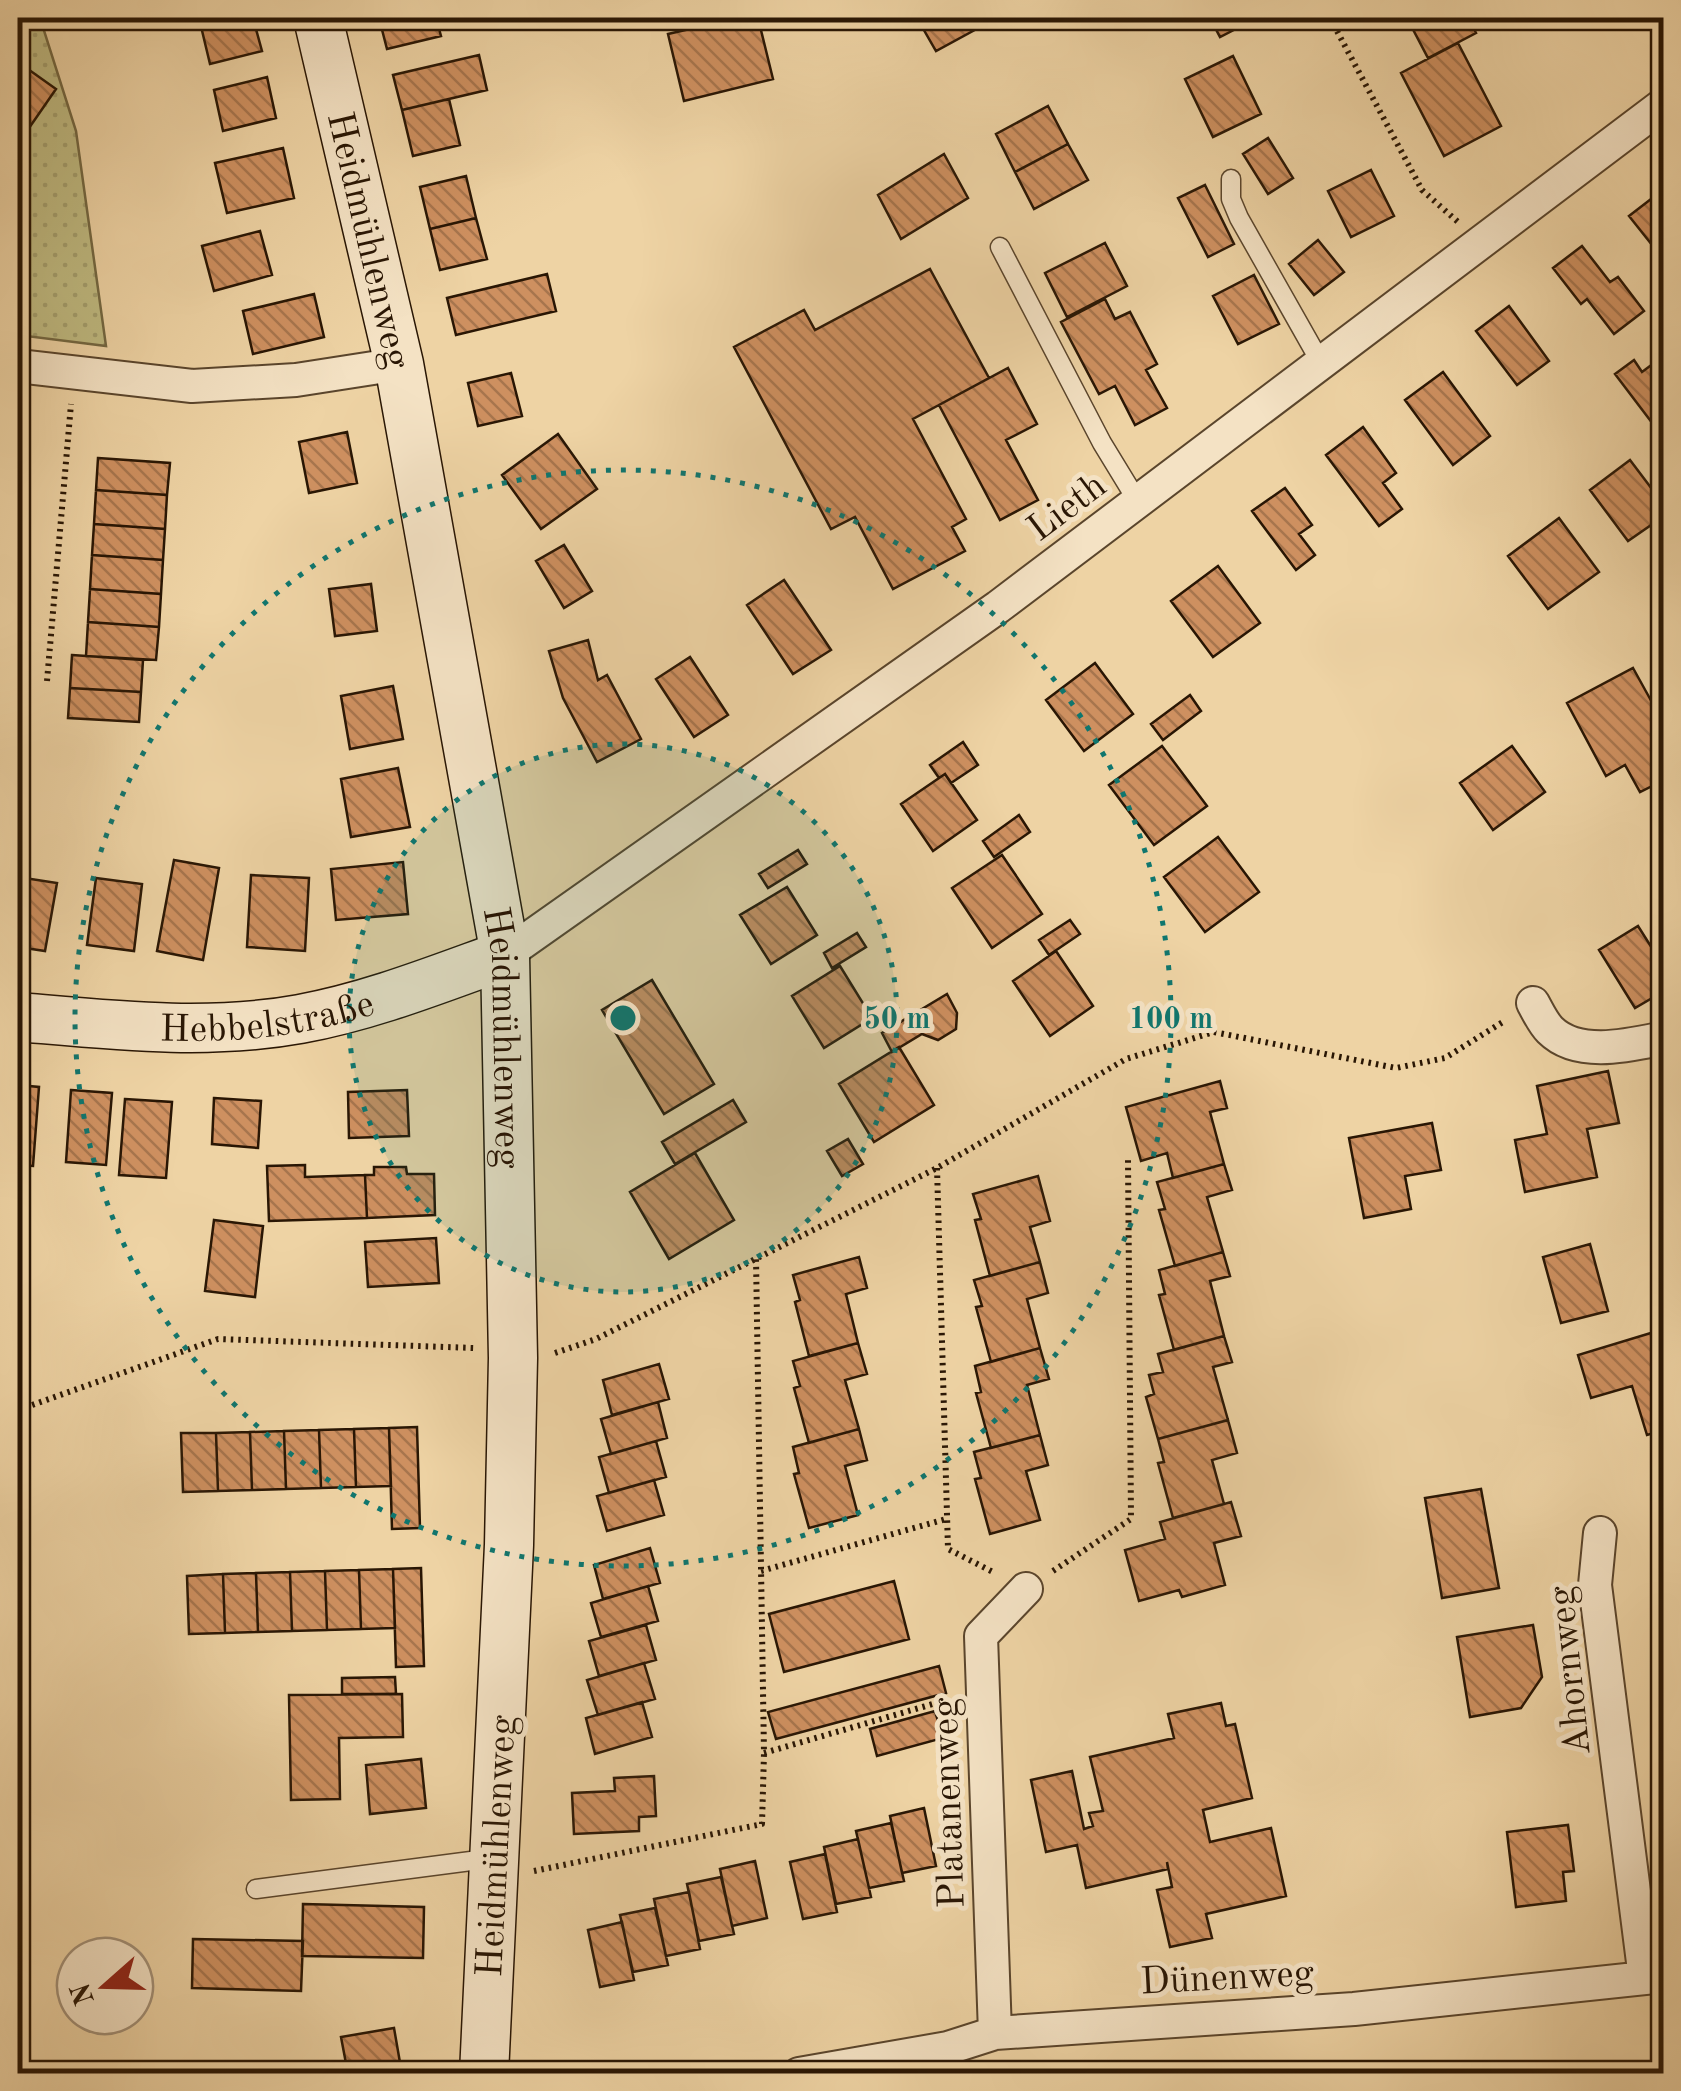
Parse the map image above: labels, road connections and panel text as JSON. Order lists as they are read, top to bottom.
{
  "streets": {
    "street": [
      "Heidmühlenweg",
      "Lieth",
      "Hebbelstraße",
      "Ahornweg",
      "Platanenweg",
      "Dünenweg"
    ]
  },
  "crossings": [
    ["Heidmühlenweg", "Lieth"],
    ["Heidmühlenweg", "Hebbelstraße"],
    ["Lieth", "Hebbelstraße"],
    ["Ahornweg", "Dünenweg"],
    ["Platanenweg", "Dünenweg"]
  ],
  "north": "left",
  "rings": ["50 m", "100 m"]
}
